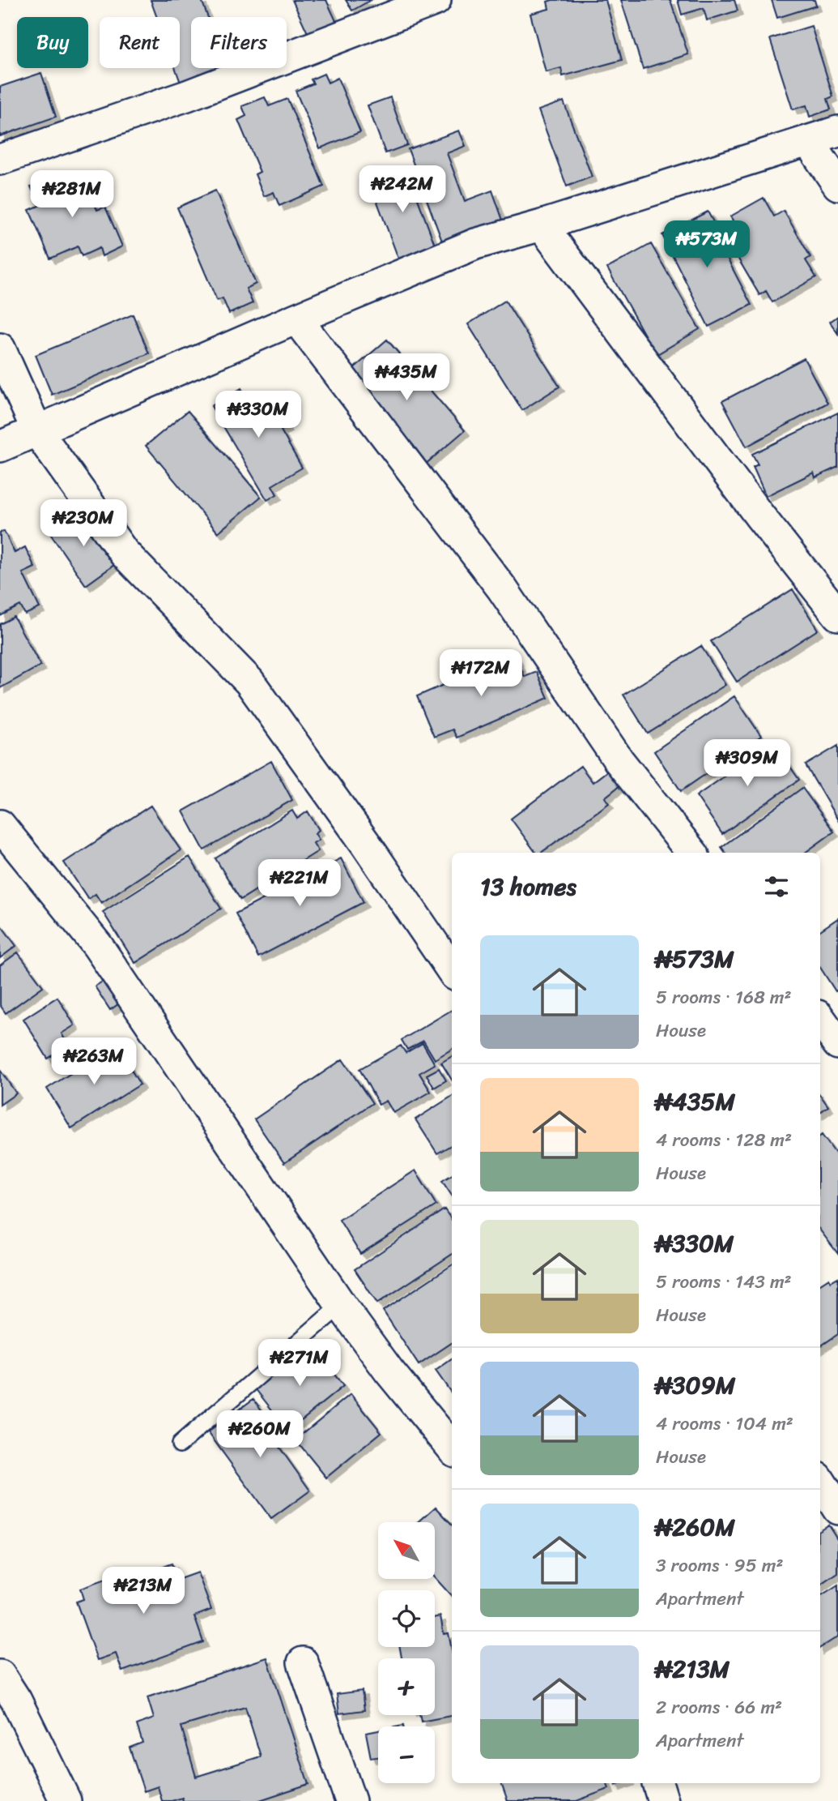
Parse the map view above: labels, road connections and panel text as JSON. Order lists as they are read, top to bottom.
{
  "north": "top left",
  "page": {
    "chip": ["Buy", "Rent", "Filters"],
    "price": [
      "₦242M",
      "₦281M",
      "₦573M",
      "₦435M",
      "₦330M",
      "₦230M",
      "₦172M",
      "₦309M",
      "₦221M",
      "₦263M",
      "₦271M",
      "₦260M",
      "₦213M"
    ],
    "heading": "13 homes",
    "list": [
      {
        "name": "₦573M",
        "note": "5 rooms · 168 m² · House"
      },
      {
        "name": "₦435M",
        "note": "4 rooms · 128 m² · House"
      },
      {
        "name": "₦330M",
        "note": "5 rooms · 143 m² · House"
      },
      {
        "name": "₦309M",
        "note": "4 rooms · 104 m² · House"
      },
      {
        "name": "₦260M",
        "note": "3 rooms · 95 m² · Apartment"
      },
      {
        "name": "₦213M",
        "note": "2 rooms · 66 m² · Apartment"
      }
    ],
    "map_buttons": ["+", "−"]
  }
}
